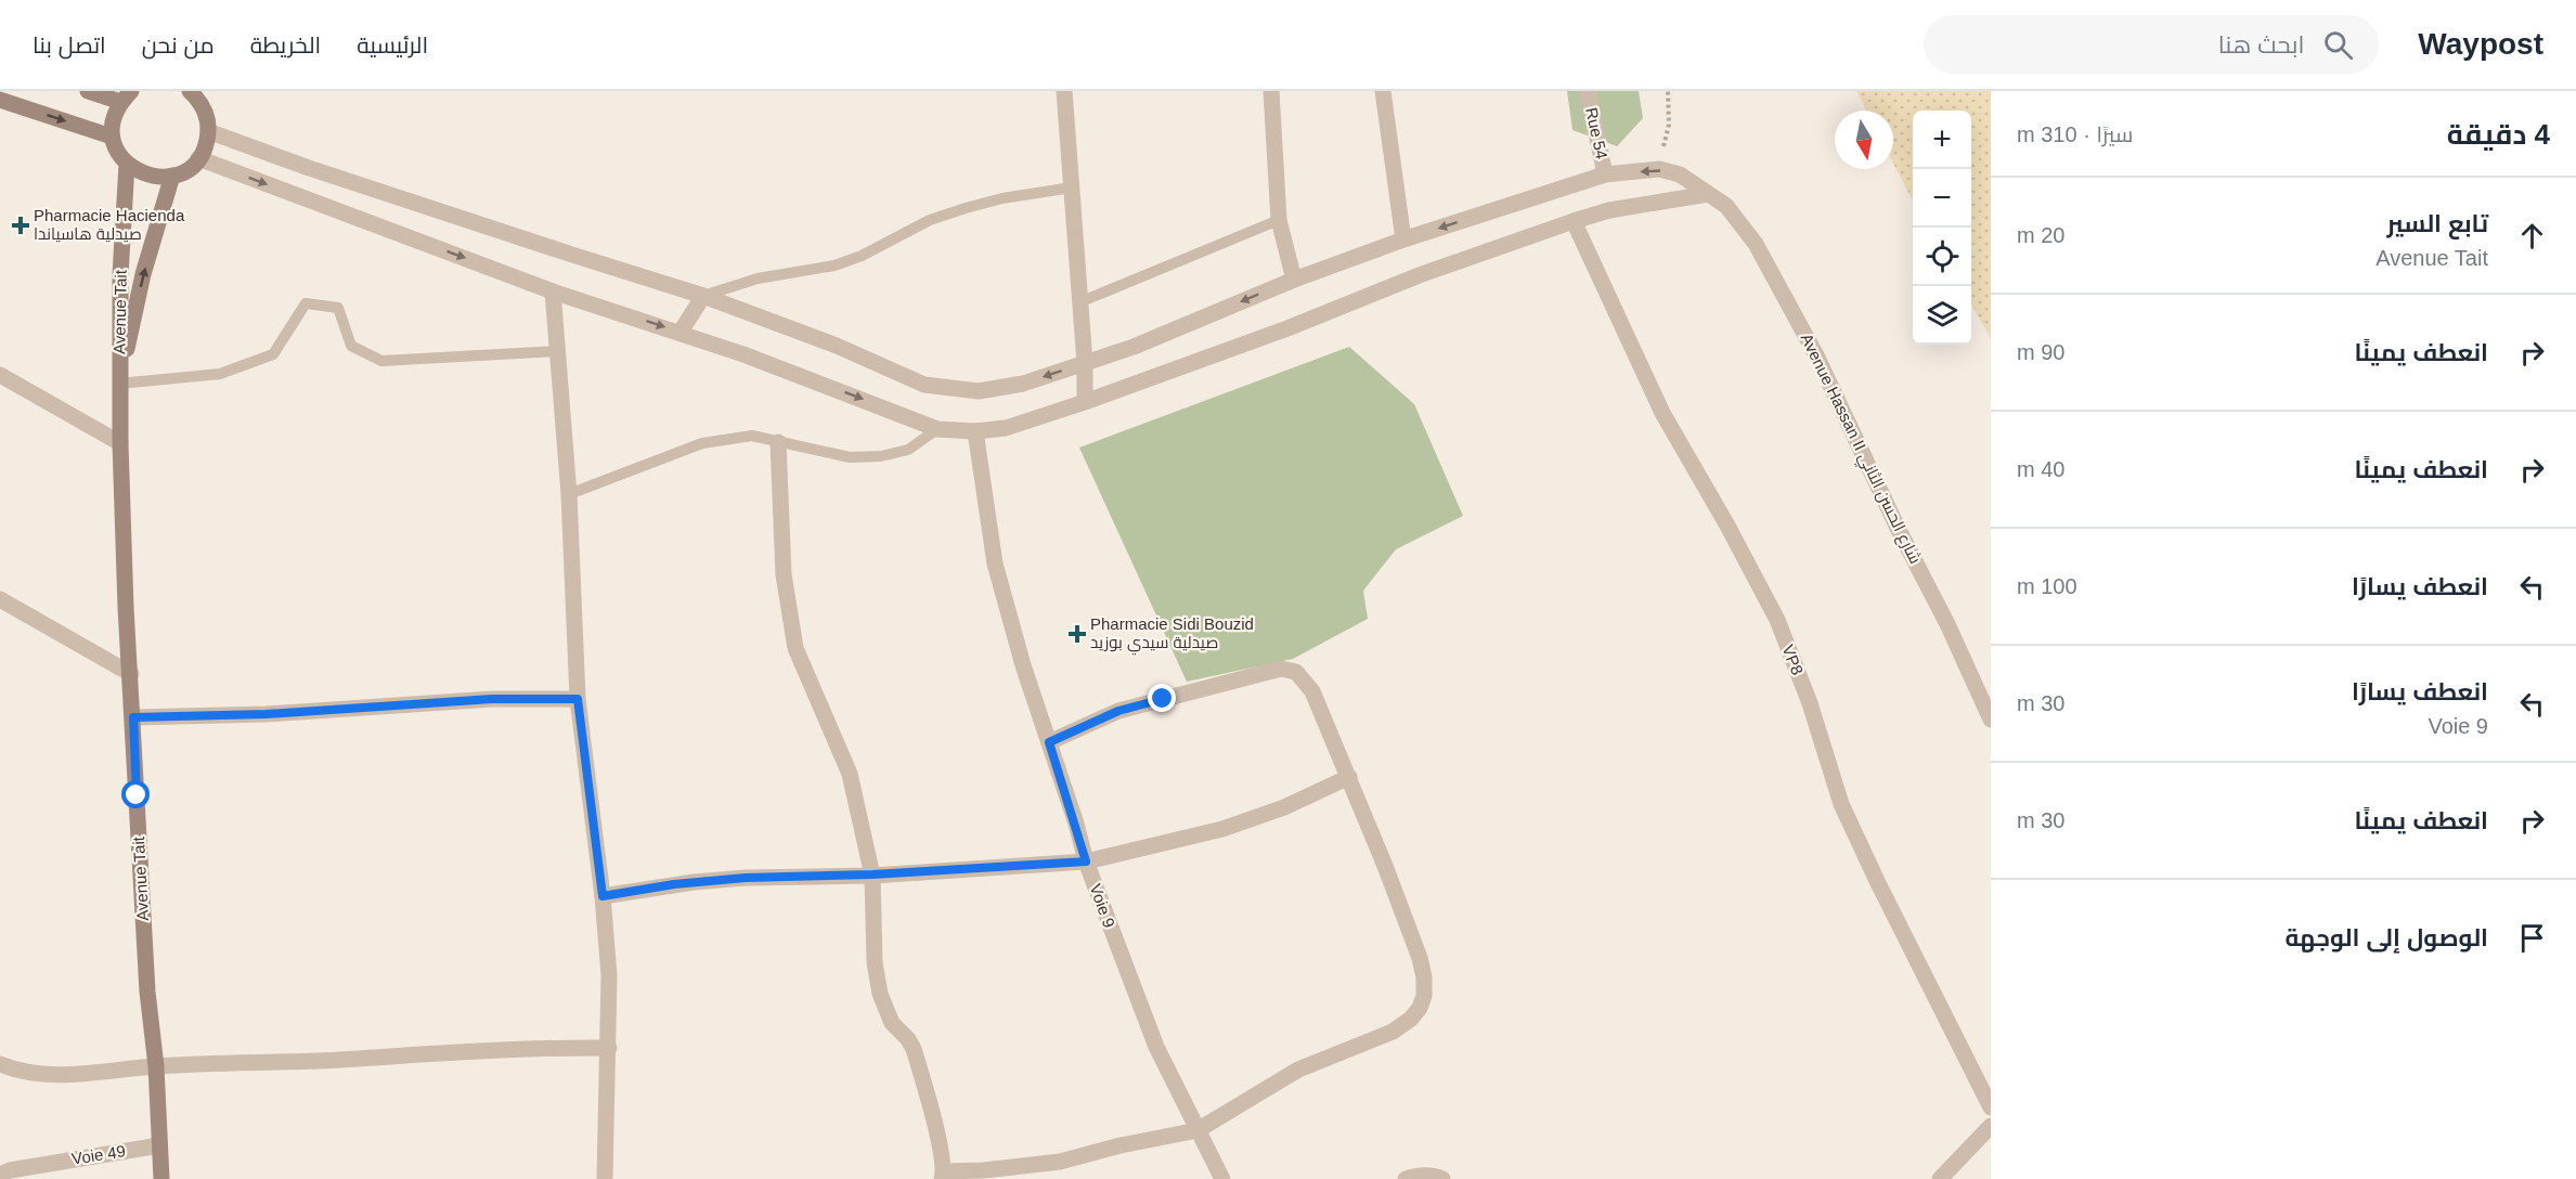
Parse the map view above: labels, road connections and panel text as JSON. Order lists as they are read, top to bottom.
{
  "streets": {
    "street": [
      "Rue 54",
      "Avenue Tait",
      "Avenue Hassan II شارع الحسن الثاني",
      "VP8",
      "Voie 9",
      "Voie 49"
    ]
  },
  "crossings": [
    ["Avenue Tait", "Voie 49"]
  ],
  "places": {
    "health": ["Pharmacie Hacienda صيدلية هاسياندا", "Pharmacie Sidi Bouzid صيدلية سيدي بوزيد"]
  },
  "north": "bottom",
  "page": {
    "header": "Waypost",
    "search": "ابحث هنا",
    "nav": [
      "الرئيسية",
      "الخريطة",
      "من نحن",
      "اتصل بنا"
    ],
    "heading": ["4 دقيقة", "سيرًا · 310 m"],
    "map_buttons": ["+", "−"],
    "list": [
      ["تابع السير", "Avenue Tait", "20 m"],
      ["انعطف يمينًا", "90 m"],
      ["انعطف يمينًا", "40 m"],
      ["انعطف يسارًا", "100 m"],
      ["انعطف يسارًا", "Voie 9", "30 m"],
      ["انعطف يمينًا", "30 m"],
      "الوصول إلى الوجهة"
    ]
  }
}
